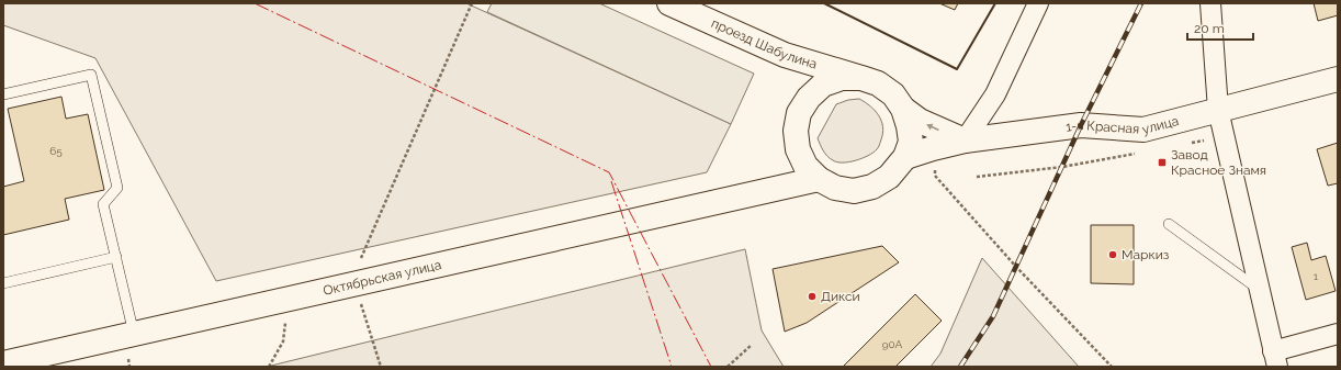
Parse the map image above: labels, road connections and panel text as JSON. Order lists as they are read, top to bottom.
{
  "streets": {
    "street": ["проезд Шабулина", "1-я Красная улица", "Октябрьская улица"]
  },
  "crossings": [
    ["проезд Шабулина", "1-я Красная улица"],
    ["проезд Шабулина", "Октябрьская улица"],
    ["1-я Красная улица", "Октябрьская улица"]
  ],
  "places": {
    "transit": ["Завод Красное Знамя"],
    "other": ["Маркиз", "Дикси"]
  },
  "house_numbers": ["65", "1", "90А"],
  "scale_bar": "20 m"
}
